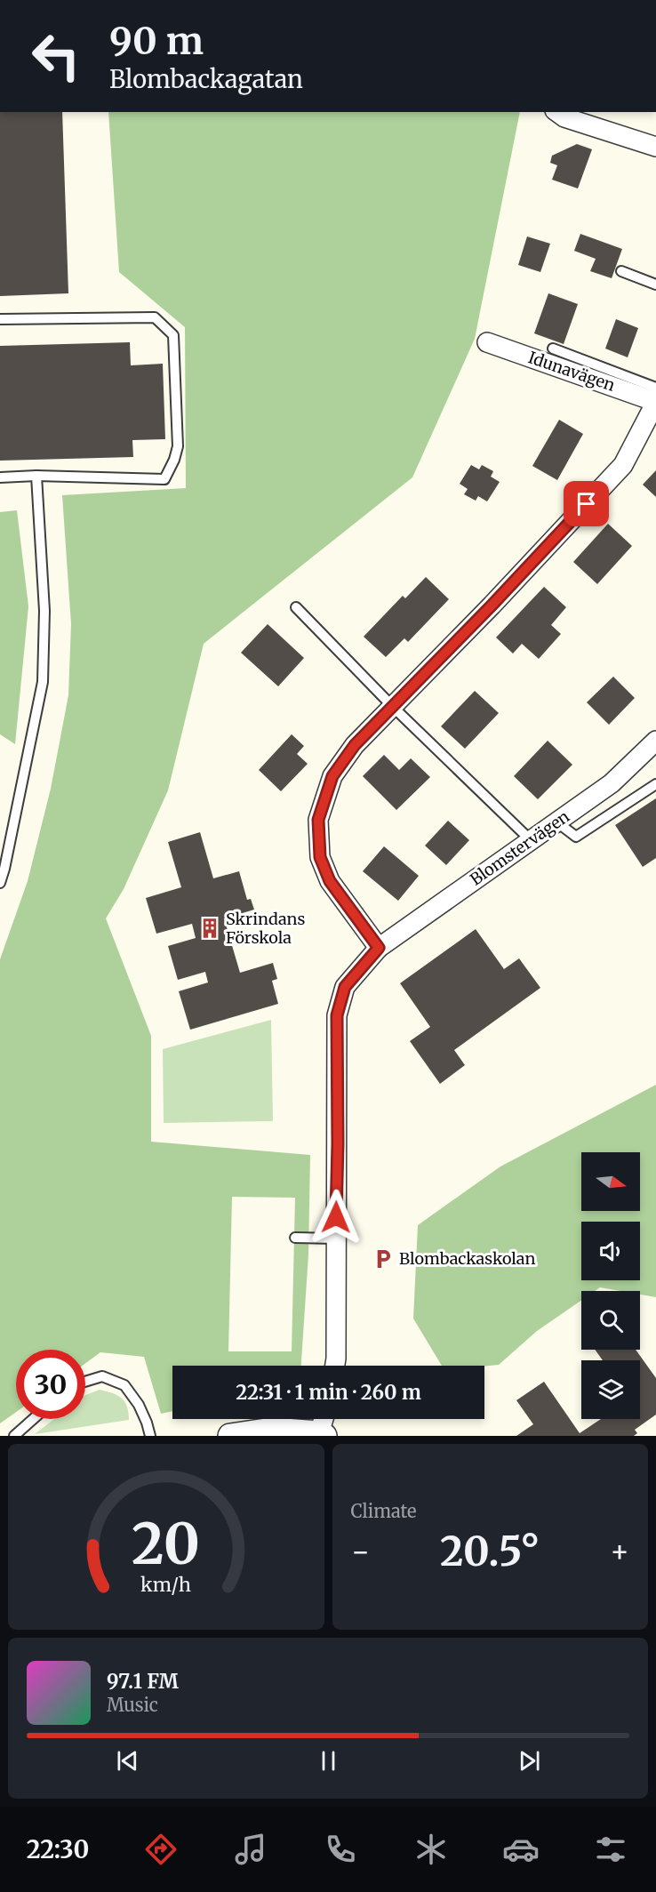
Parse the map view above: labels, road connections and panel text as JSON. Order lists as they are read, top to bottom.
{
  "streets": {
    "street": ["Idunavägen", "Blomstervägen"]
  },
  "places": {
    "building": ["Skrindans Förskola"],
    "parking": ["Blombackaskolan"]
  },
  "north": "right",
  "page": {
    "turn": ["90 m", "Blombackagatan"],
    "limit": "30",
    "trip": "22:31 · 1 min · 260 m",
    "tile": "Climate",
    "heat": ["−", "20.5°", "+"],
    "song": ["97.1 FM", "Music"],
    "tabs": "22:30",
    "gauge": ["20", "km/h"]
  }
}
